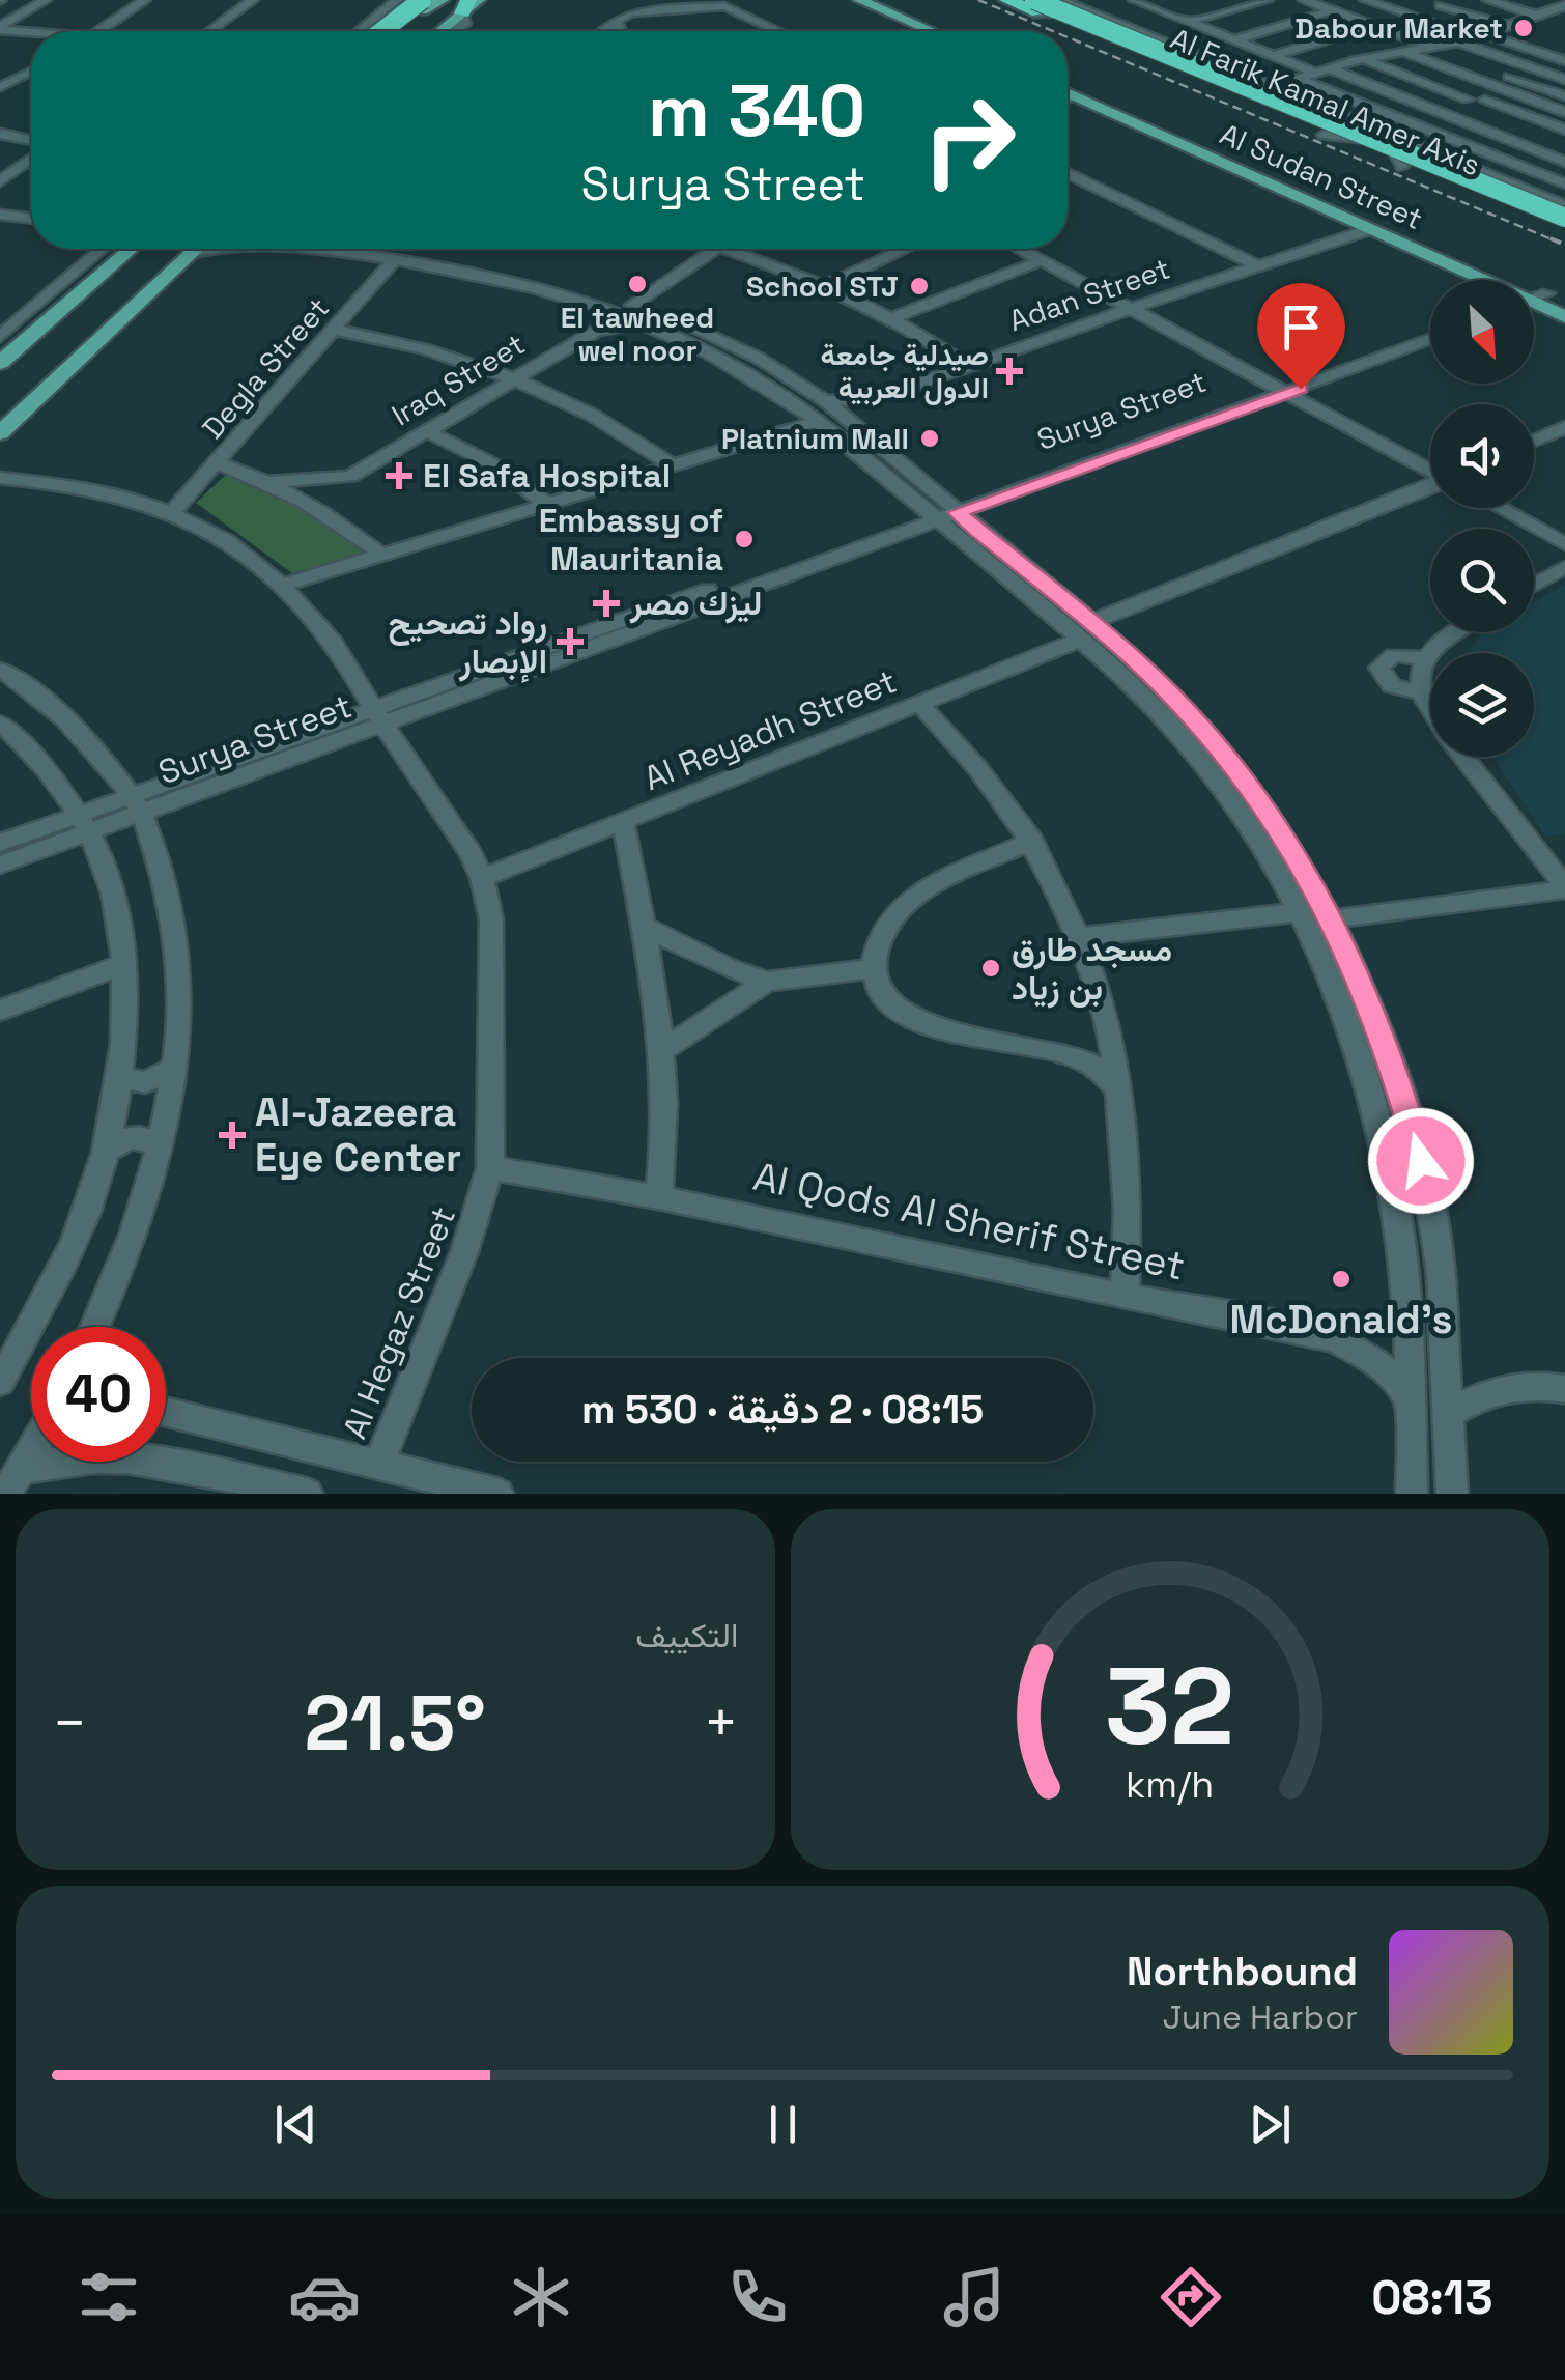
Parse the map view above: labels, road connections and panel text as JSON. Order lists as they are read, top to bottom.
{
  "streets": {
    "highway": ["Al Farik Kamal Amer Axis"],
    "main road": ["Al Sudan Street"],
    "street": [
      "Adan Street",
      "Degla Street",
      "Iraq Street",
      "Surya Street",
      "Al Reyadh Street",
      "Al Qods Al Sherif Street",
      "Al Hegaz Street"
    ]
  },
  "crossings": [
    ["Al Sudan Street", "Adan Street"],
    ["Adan Street", "Al Hegaz Street"],
    ["Degla Street", "Al Hegaz Street"],
    ["Surya Street", "Al Hegaz Street"],
    ["Al Reyadh Street", "Al Hegaz Street"],
    ["Al Qods Al Sherif Street", "Al Hegaz Street"]
  ],
  "places": {
    "other": [
      "Dabour Market",
      "El tawheed wel noor",
      "School STJ",
      "Platnium Mall",
      "Embassy of Mauritania",
      "مسجد طارق بن زياد",
      "McDonald's"
    ],
    "health": [
      "صيدلية جامعة الدول العربية",
      "El Safa Hospital",
      "ليزك مصر",
      "رواد تصحيح الإبصار",
      "Al-Jazeera Eye Center"
    ]
  },
  "north": "bottom right",
  "page": {
    "turn": ["340 m", "Surya Street"],
    "limit": "40",
    "trip": "08:15 · 2 دقيقة · 530 m",
    "tile": "التكييف",
    "heat": ["−", "21.5°", "+"],
    "song": ["Northbound", "June Harbor"],
    "tabs": "08:13",
    "gauge": ["32", "km/h"]
  }
}
